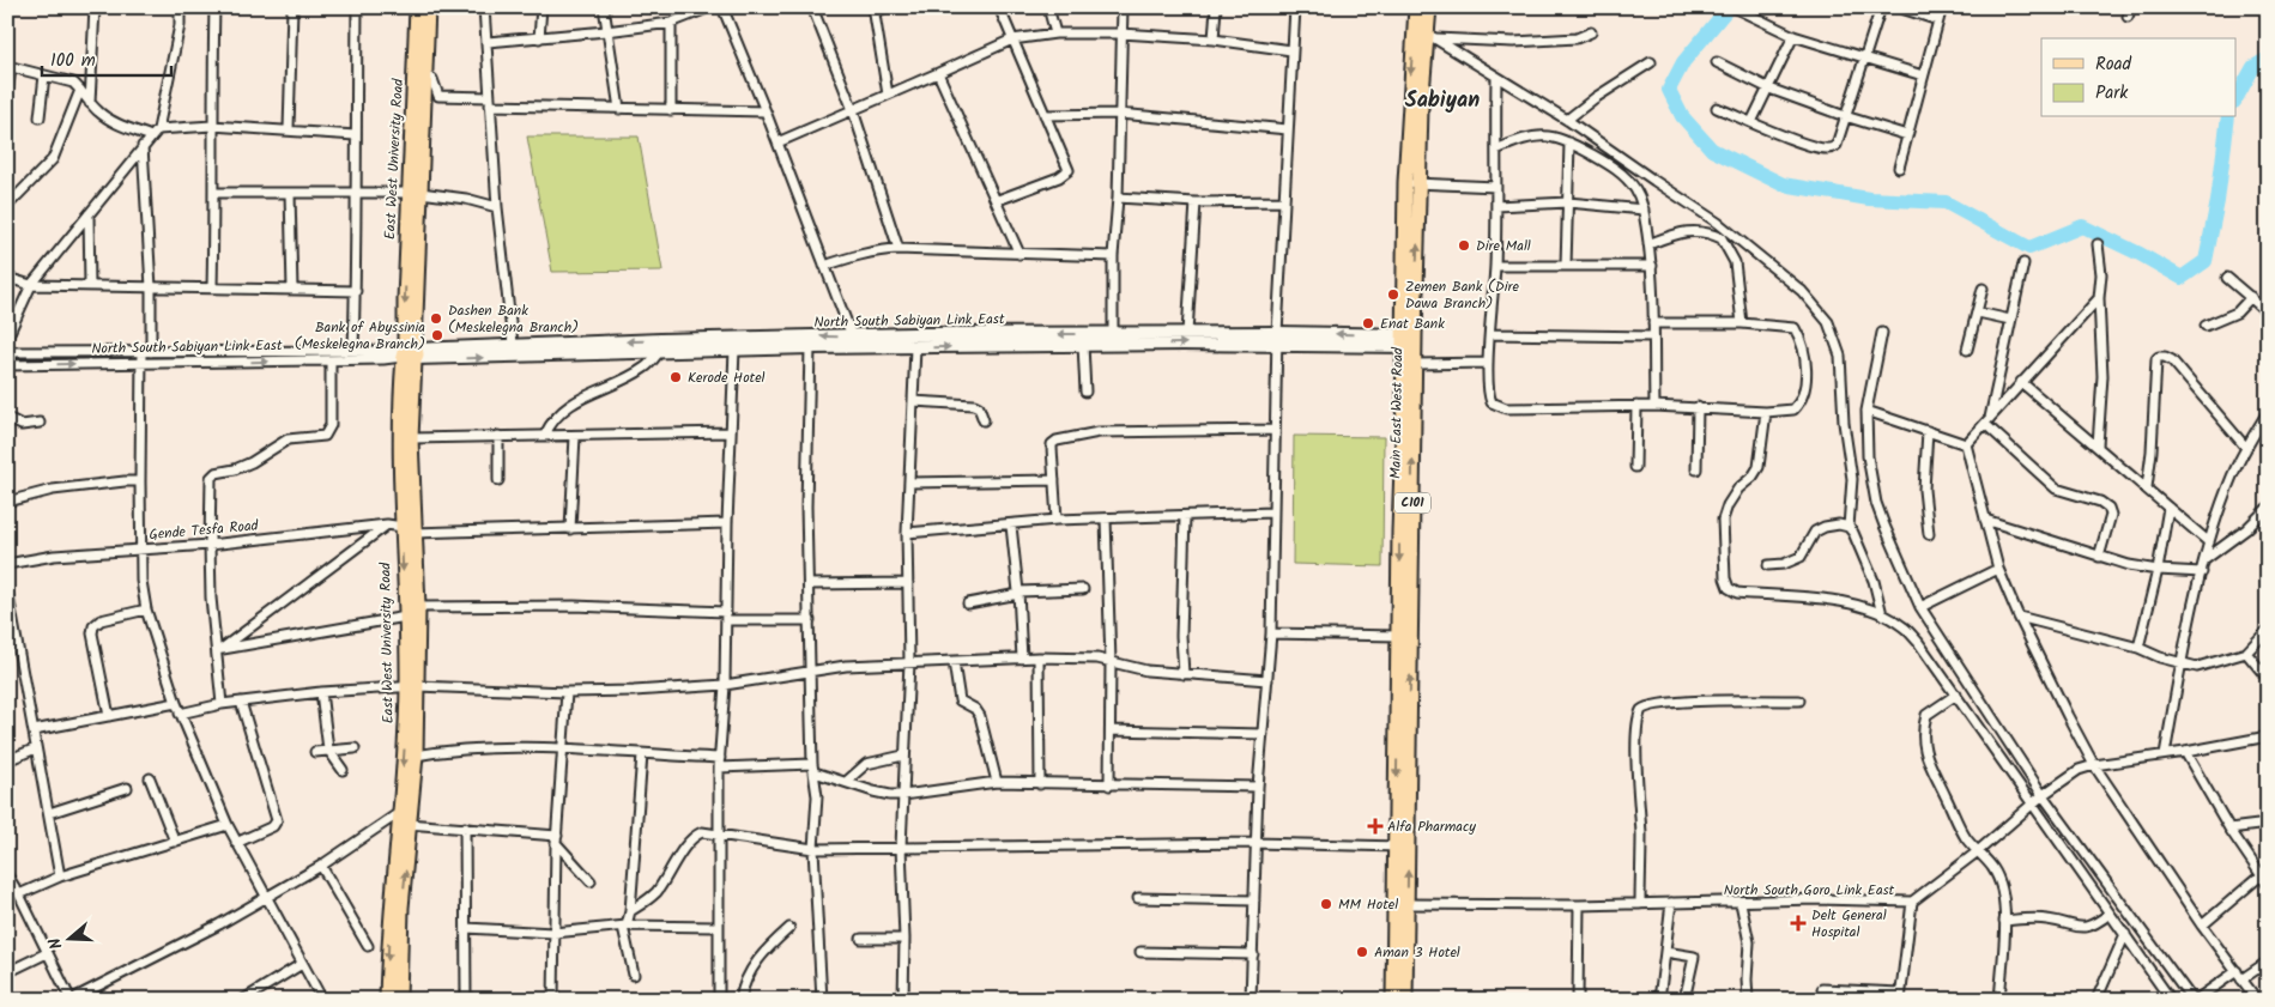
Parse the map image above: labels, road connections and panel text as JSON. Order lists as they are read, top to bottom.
{
  "streets": {
    "main road": [
      "East West University Road",
      "North South Sabiyan Link East",
      "Main East West Road",
      "C101"
    ],
    "street": ["Gende Tesfa Road", "North South Goro Link East"]
  },
  "crossings": [
    ["East West University Road", "North South Sabiyan Link East"],
    ["East West University Road", "Gende Tesfa Road"],
    ["North South Sabiyan Link East", "Main East West Road"],
    ["Main East West Road", "North South Goro Link East"]
  ],
  "districts": ["Sabiyan"],
  "places": {
    "other": [
      "Dire Mall",
      "Zemen Bank (Dire Dawa Branch)",
      "Dashen Bank (Meskelegna Branch)",
      "Enat Bank",
      "Bank of Abyssinia (Meskelegna Branch)",
      "Kerode Hotel",
      "MM Hotel",
      "Aman 3 Hotel"
    ],
    "health": ["Alfa Pharmacy", "Delt General Hospital"]
  },
  "legend": ["Road", "Park"],
  "scale_bar": "100 m",
  "north": "left"
}
